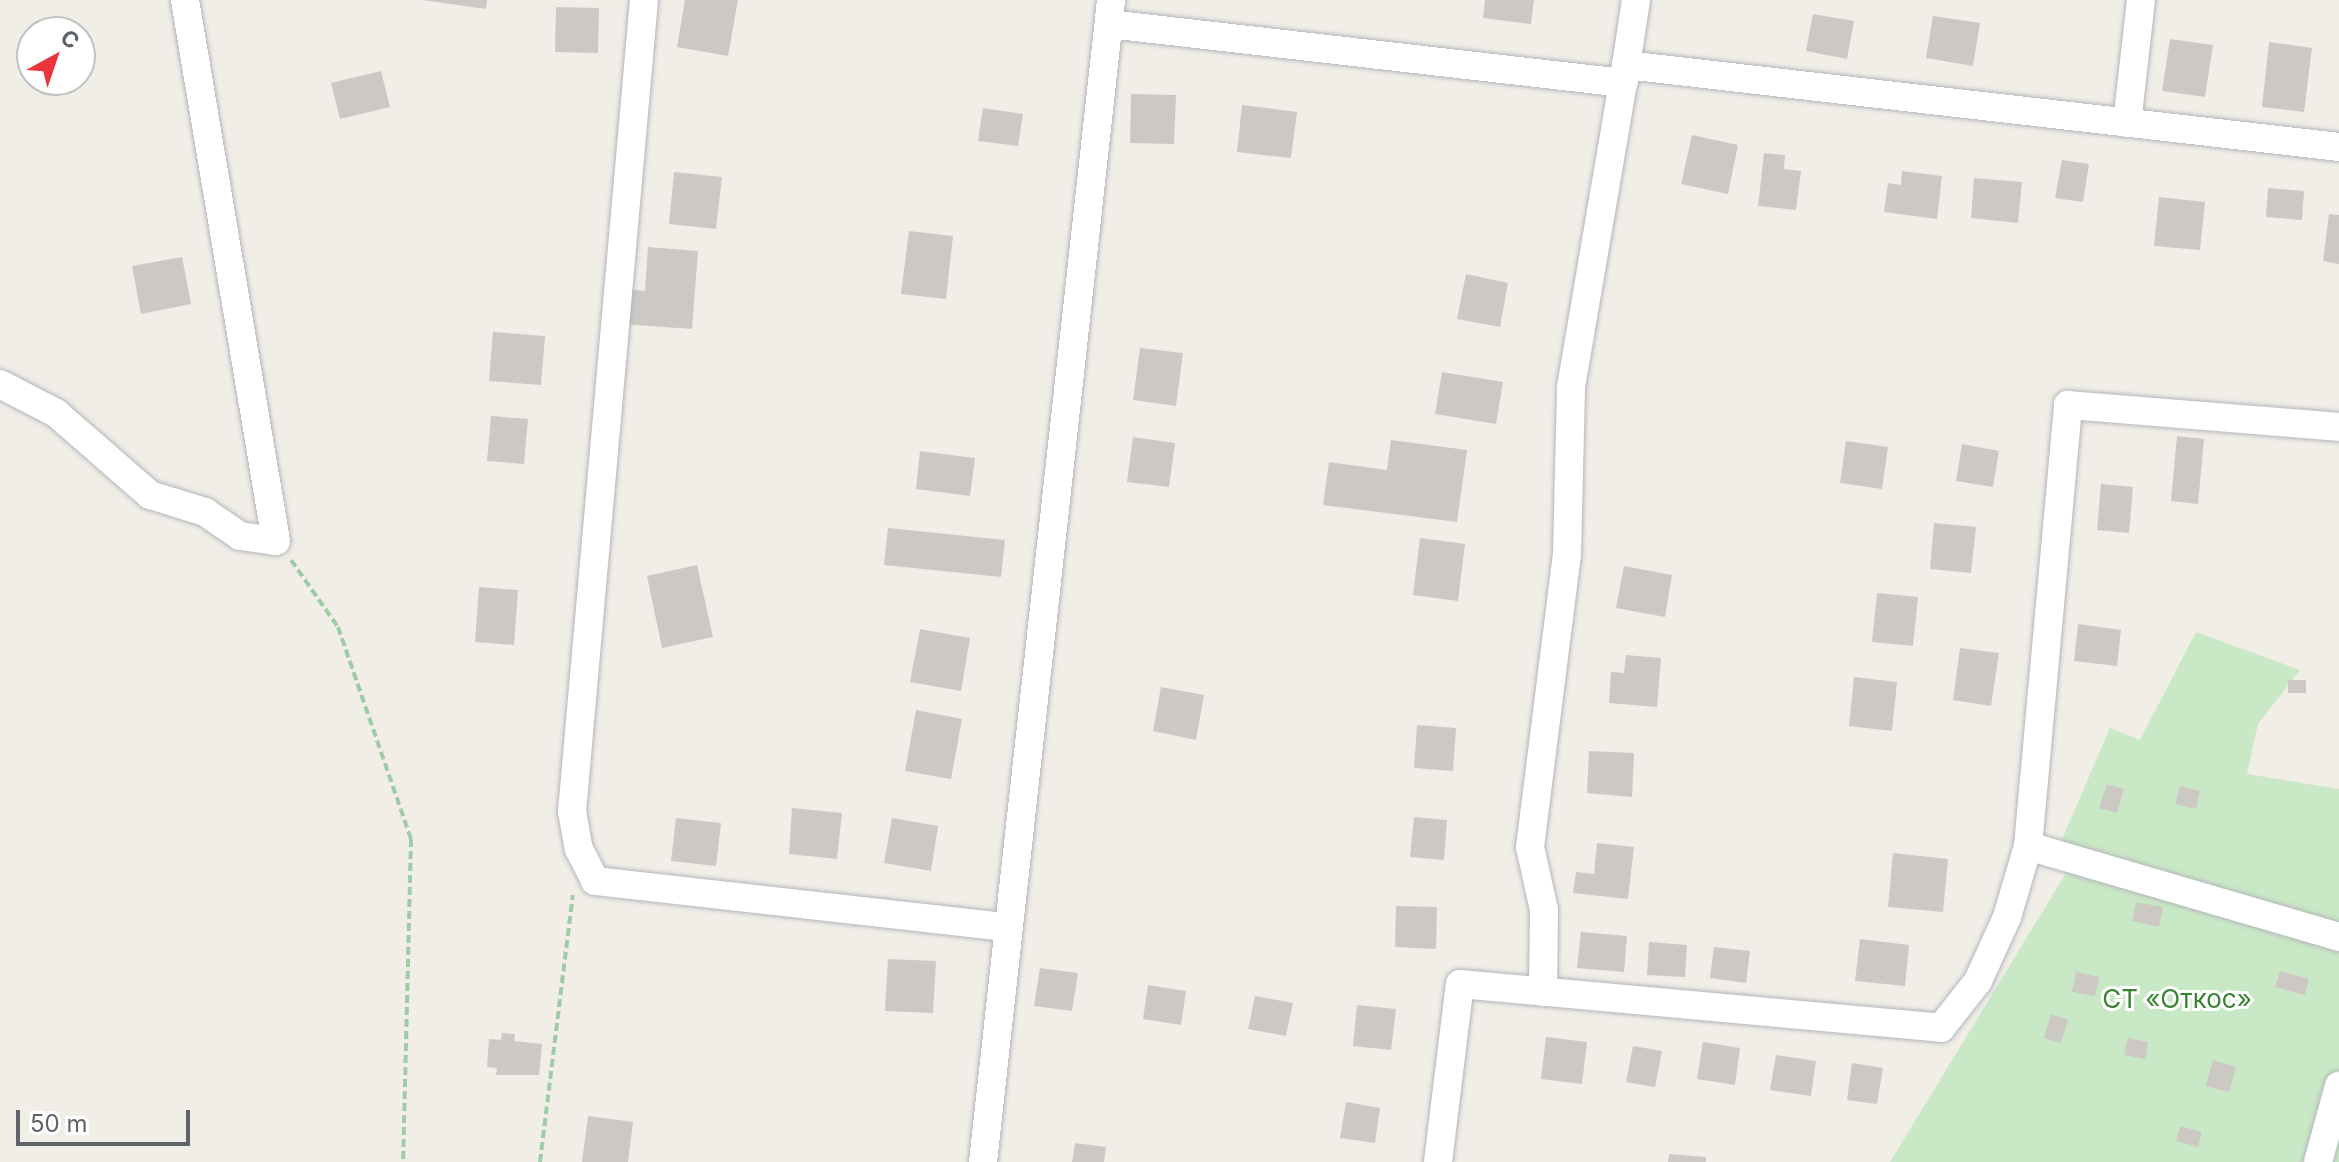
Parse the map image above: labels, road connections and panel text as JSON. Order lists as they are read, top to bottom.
{
  "parks": ["СТ «Откос»"],
  "scale_bar": "50 m",
  "north": "top right"
}
